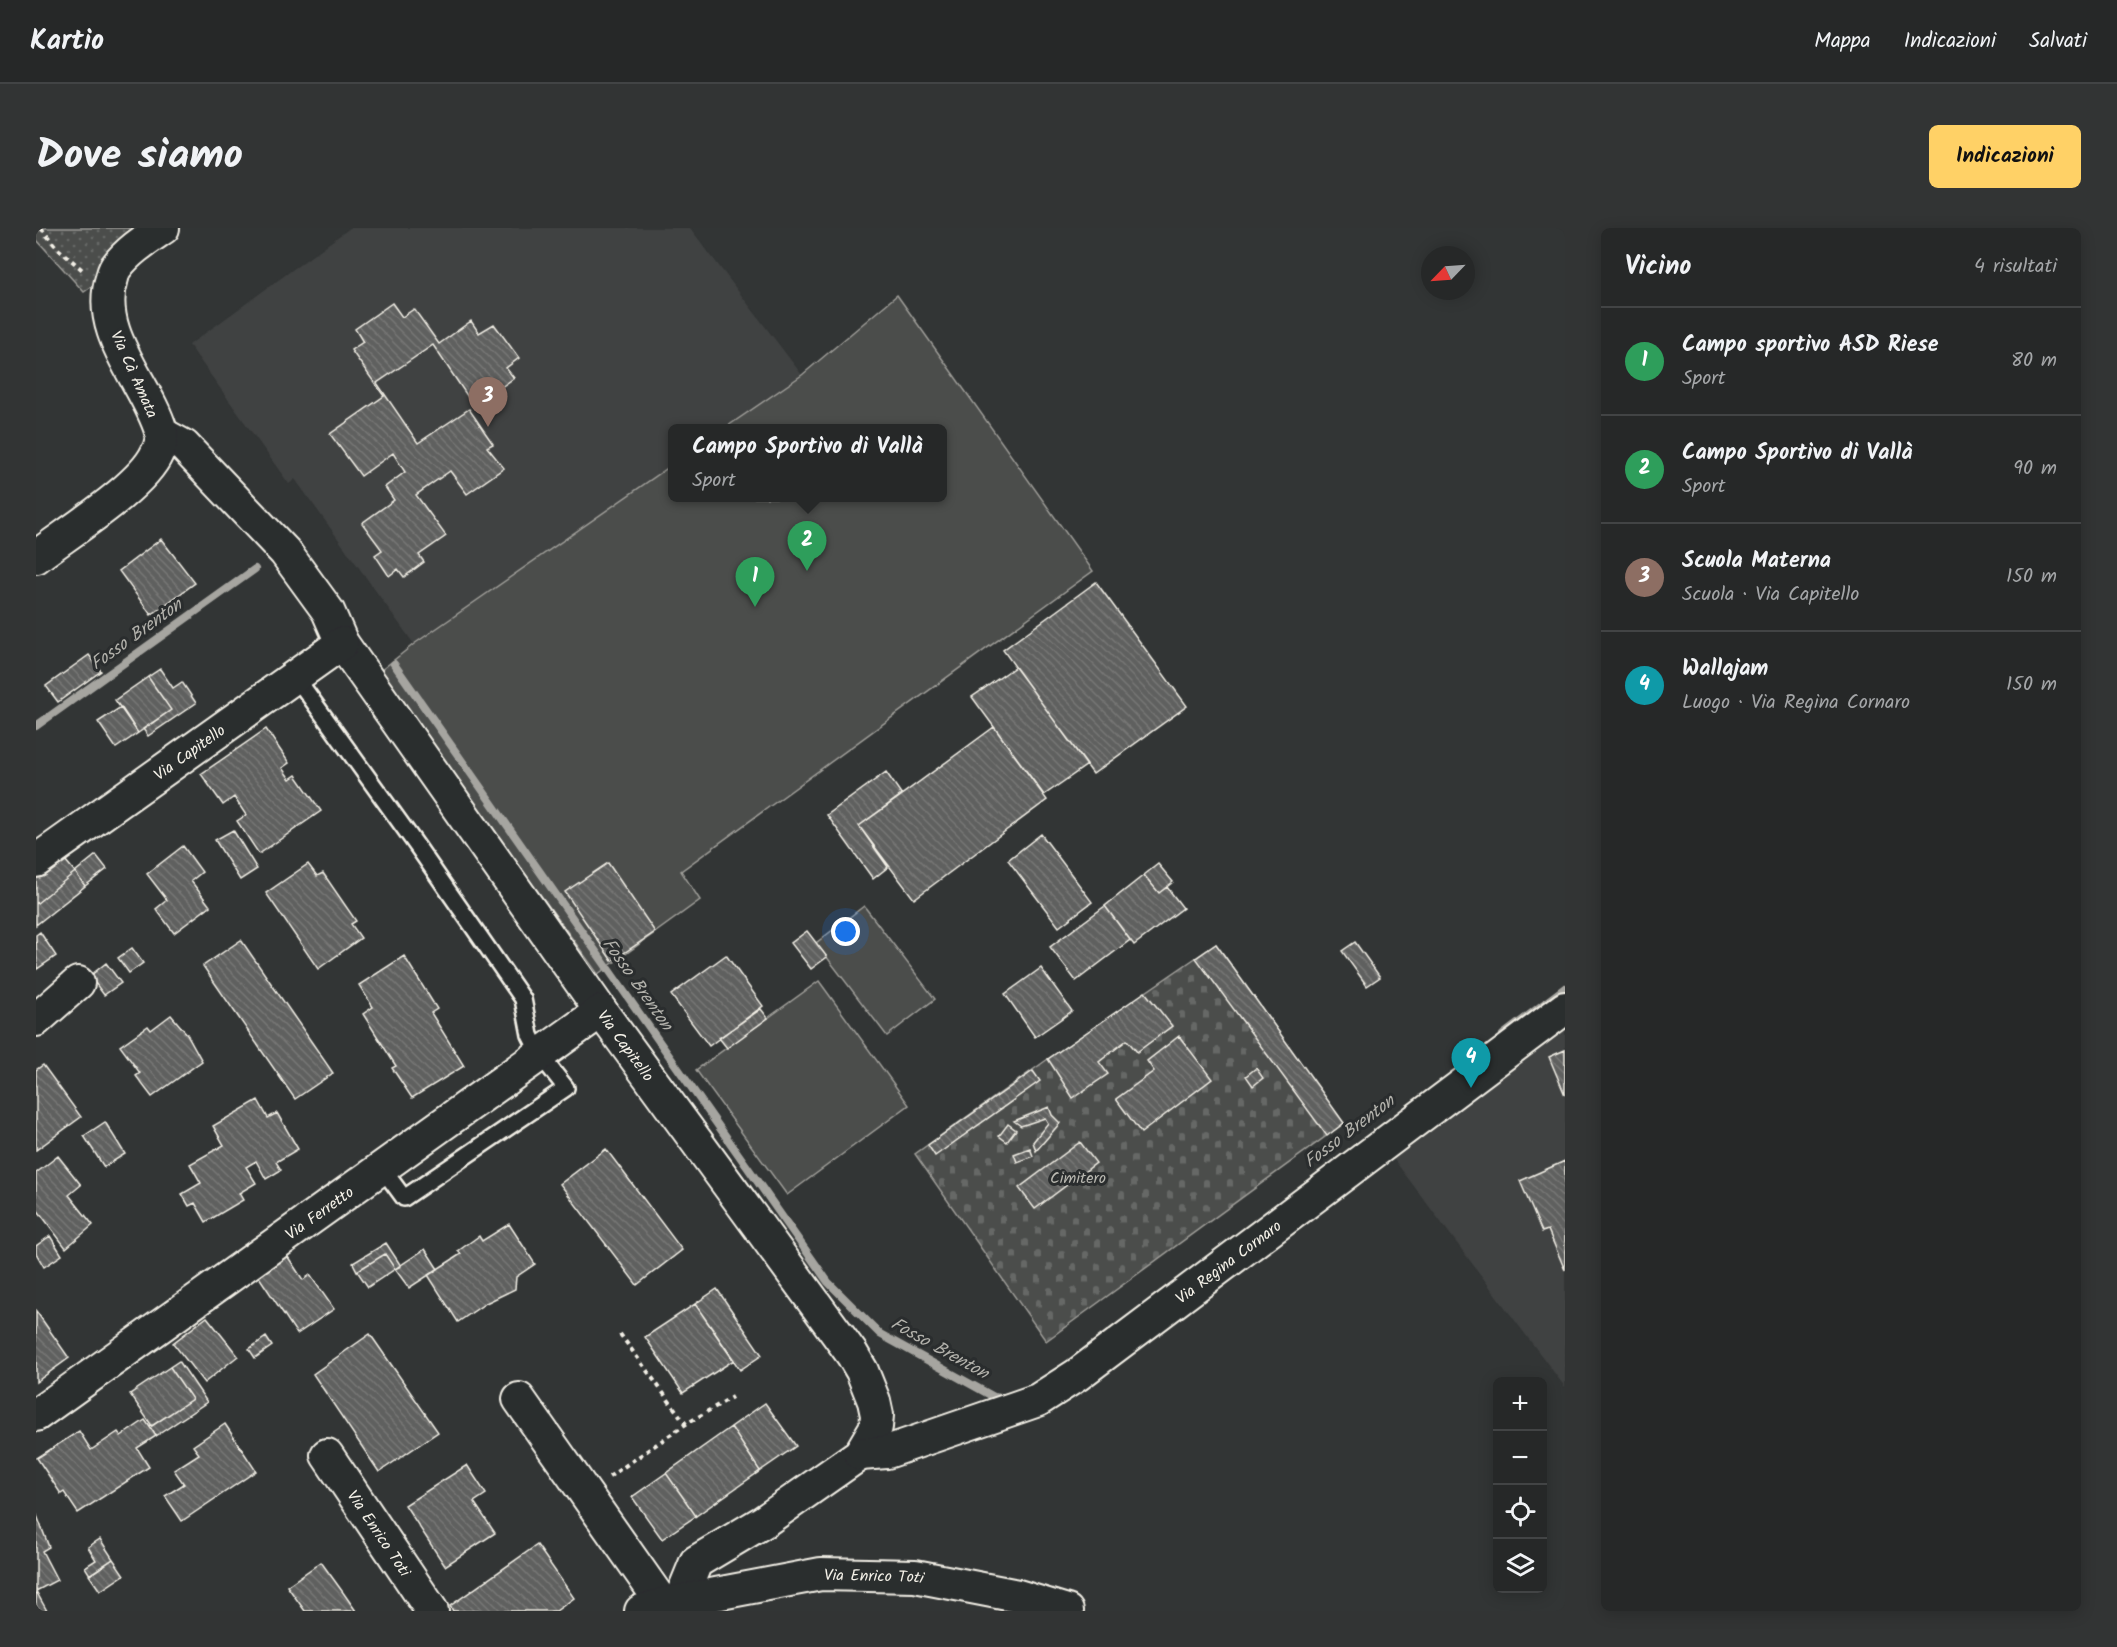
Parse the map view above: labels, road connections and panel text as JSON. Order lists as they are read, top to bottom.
{
  "streets": {
    "street": [
      "Via Cà Amata",
      "Via Capitello",
      "Via Ferretto",
      "Via Regina Cornaro",
      "Via Enrico Toti"
    ]
  },
  "crossings": [
    ["Via Cà Amata", "Via Capitello"],
    ["Via Capitello", "Via Ferretto"],
    ["Via Capitello", "Via Regina Cornaro"]
  ],
  "water": ["Fosso Brenton"],
  "parks": ["Cimitero"],
  "north": "bottom left",
  "page": {
    "header": "Kartio",
    "nav": ["Mappa", "Indicazioni", "Salvati"],
    "title": "Dove siamo",
    "buttons": "Indicazioni",
    "heading": ["Vicino", "4 risultati"],
    "list": [
      {
        "mark": "1",
        "name": "Campo sportivo ASD Riese",
        "note": "Sport",
        "value": "80 m"
      },
      {
        "mark": "2",
        "name": "Campo Sportivo di Vallà",
        "note": "Sport",
        "value": "90 m"
      },
      {
        "mark": "3",
        "name": "Scuola Materna",
        "note": "Scuola · Via Capitello",
        "value": "150 m"
      },
      {
        "mark": "4",
        "name": "Wallajam",
        "note": "Luogo · Via Regina Cornaro",
        "value": "150 m"
      }
    ],
    "pins": [
      "3",
      "2",
      "1",
      "4"
    ],
    "popup": ["Campo Sportivo di Vallà", "Sport"],
    "map_buttons": ["+", "−"]
  }
}
